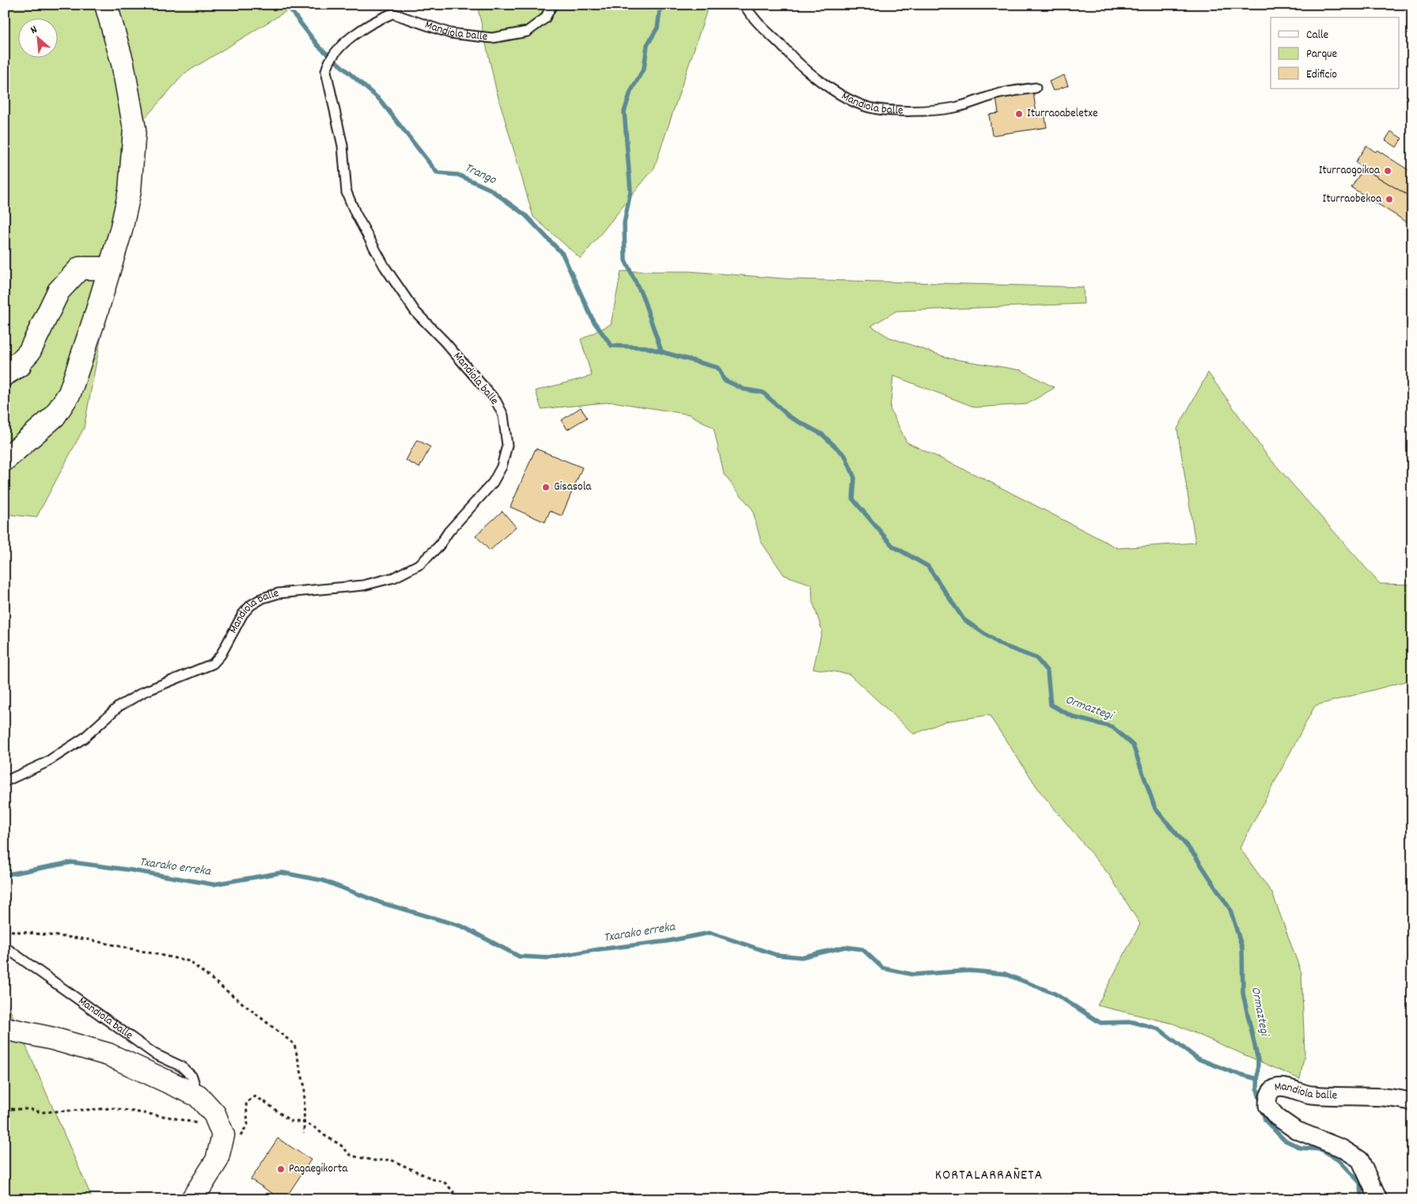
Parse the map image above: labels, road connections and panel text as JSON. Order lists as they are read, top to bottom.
{
  "streets": {
    "street": ["Mandiola balle"]
  },
  "districts": ["KORTALARRAÑETA"],
  "water": ["Trango", "Ormaztegi", "Txarako erreka"],
  "places": [
    "Iturraoabeletxe",
    "Iturraogoikoa",
    "Iturraobekoa",
    "Gisasola",
    "Pagaegikorta"
  ],
  "legend": ["Calle", "Parque", "Edificio"],
  "north": "top left"
}
